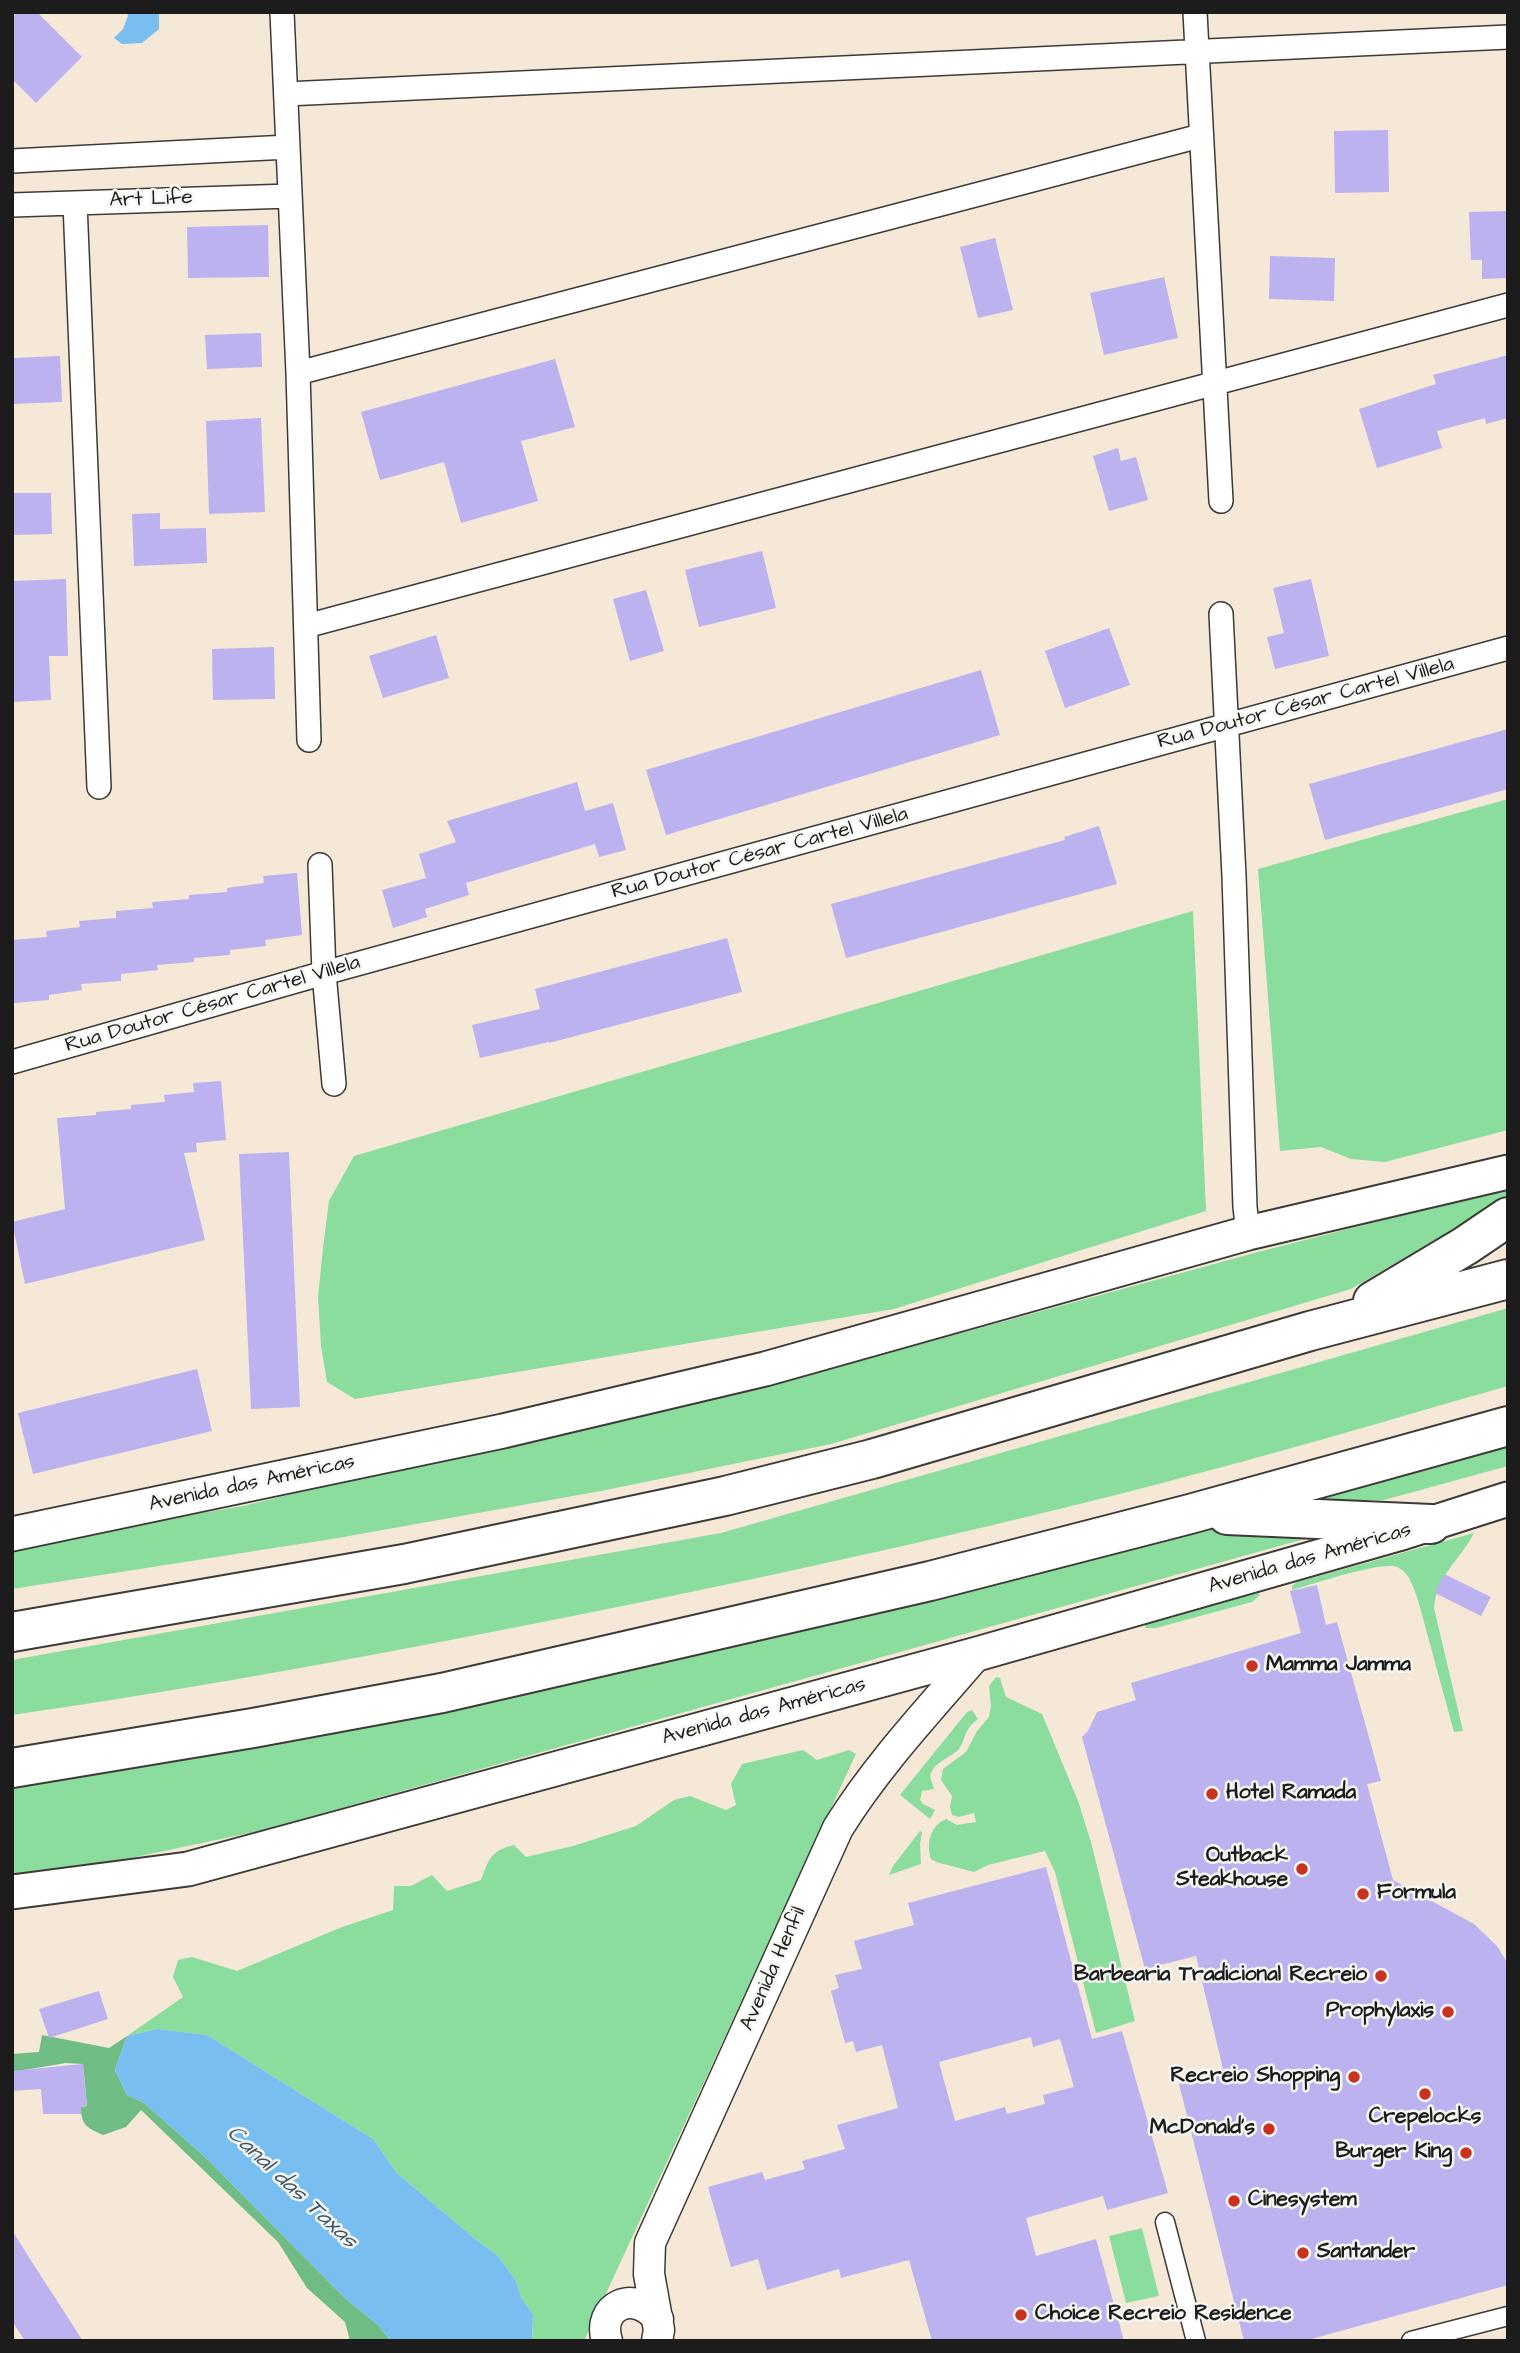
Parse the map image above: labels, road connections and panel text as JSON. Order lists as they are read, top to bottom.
{
  "streets": {
    "main road": ["Avenida das Américas"],
    "street": ["Art Life", "Rua Doutor César Cartel Villela", "Avenida Henfil"]
  },
  "crossings": [
    ["Avenida das Américas", "Avenida Henfil"]
  ],
  "water": ["Canal das Taxas"],
  "places": [
    "Mamma Jamma",
    "Hotel Ramada",
    "Outback Steakhouse",
    "Formula",
    "Barbearia Tradicional Recreio",
    "Prophylaxis",
    "Recreio Shopping",
    "Crepelocks",
    "McDonald's",
    "Burger King",
    "Cinesystem",
    "Santander",
    "Choice Recreio Residence"
  ]
}
